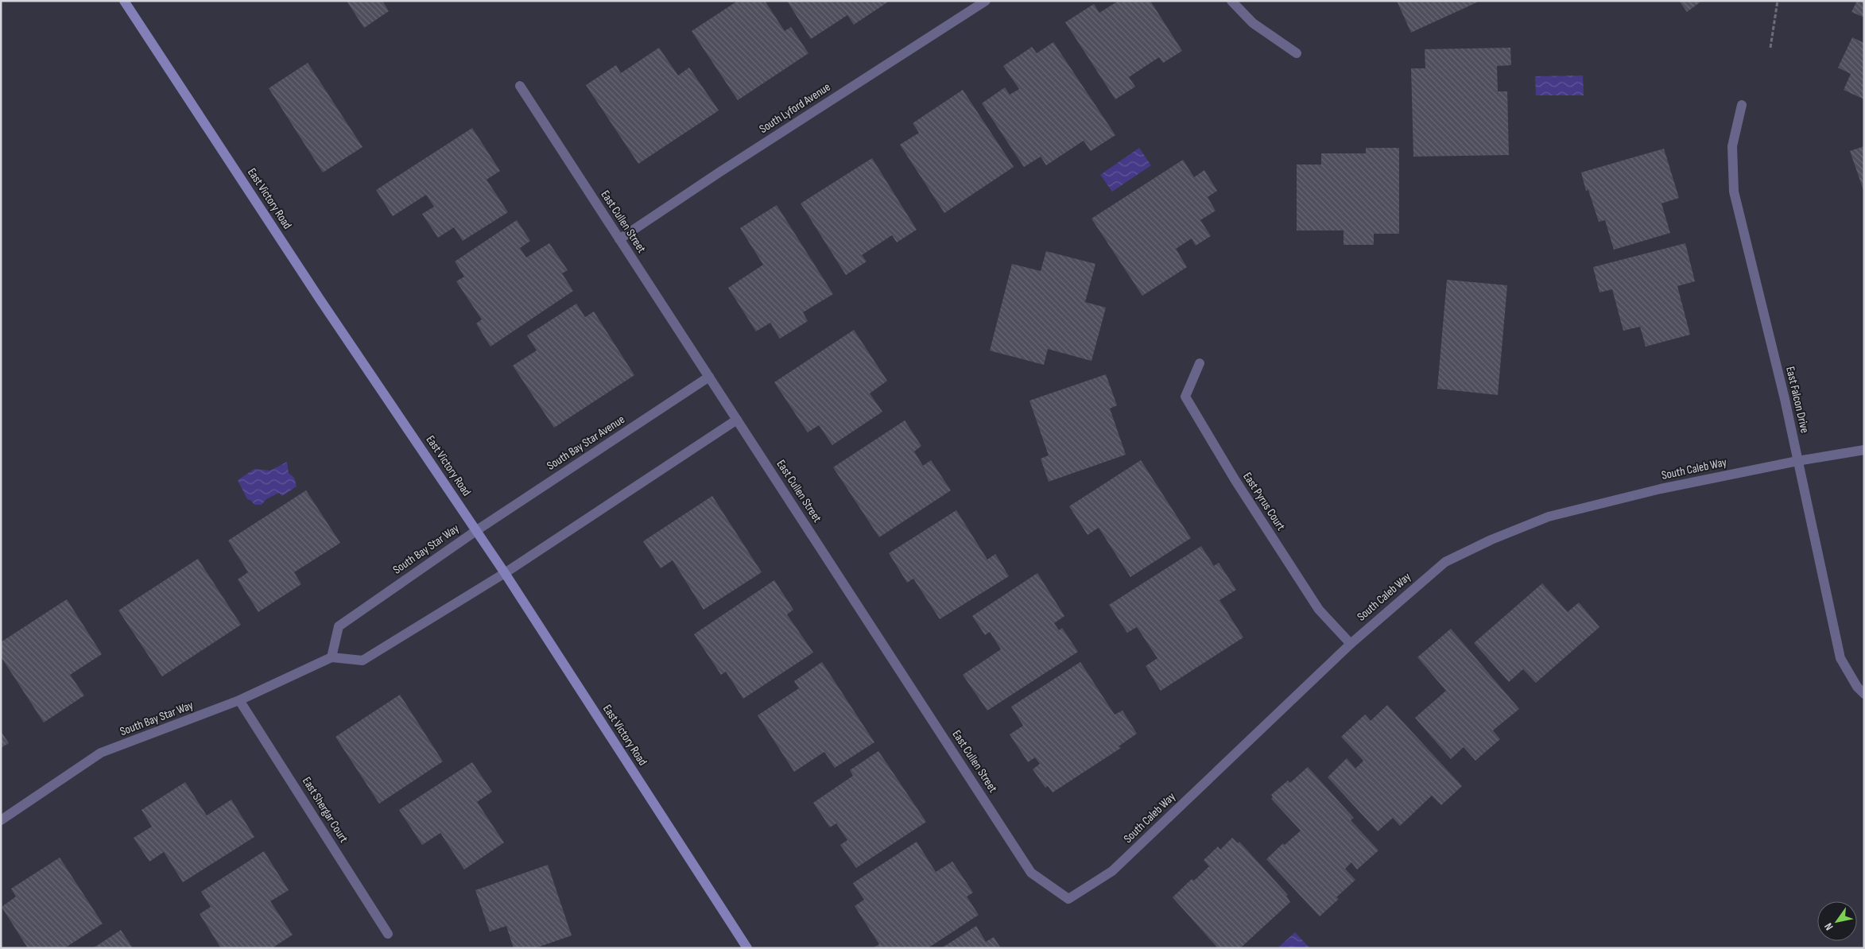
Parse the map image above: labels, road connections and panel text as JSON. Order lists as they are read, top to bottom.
{
  "streets": {
    "main road": ["East Victory Road"],
    "street": [
      "South Lyford Avenue",
      "East Cullen Street",
      "East Falcon Drive",
      "South Bay Star Avenue",
      "South Caleb Way",
      "East Pyrus Court",
      "South Bay Star Way",
      "East Shergar Court"
    ]
  },
  "crossings": [
    ["South Lyford Avenue", "East Cullen Street"],
    ["East Victory Road", "South Bay Star Avenue"],
    ["East Victory Road", "South Bay Star Way"],
    ["East Cullen Street", "South Bay Star Avenue"],
    ["East Cullen Street", "South Caleb Way"],
    ["East Falcon Drive", "South Caleb Way"],
    ["South Bay Star Avenue", "South Bay Star Way"],
    ["South Caleb Way", "East Pyrus Court"],
    ["South Bay Star Way", "East Shergar Court"]
  ],
  "north": "bottom left"
}
